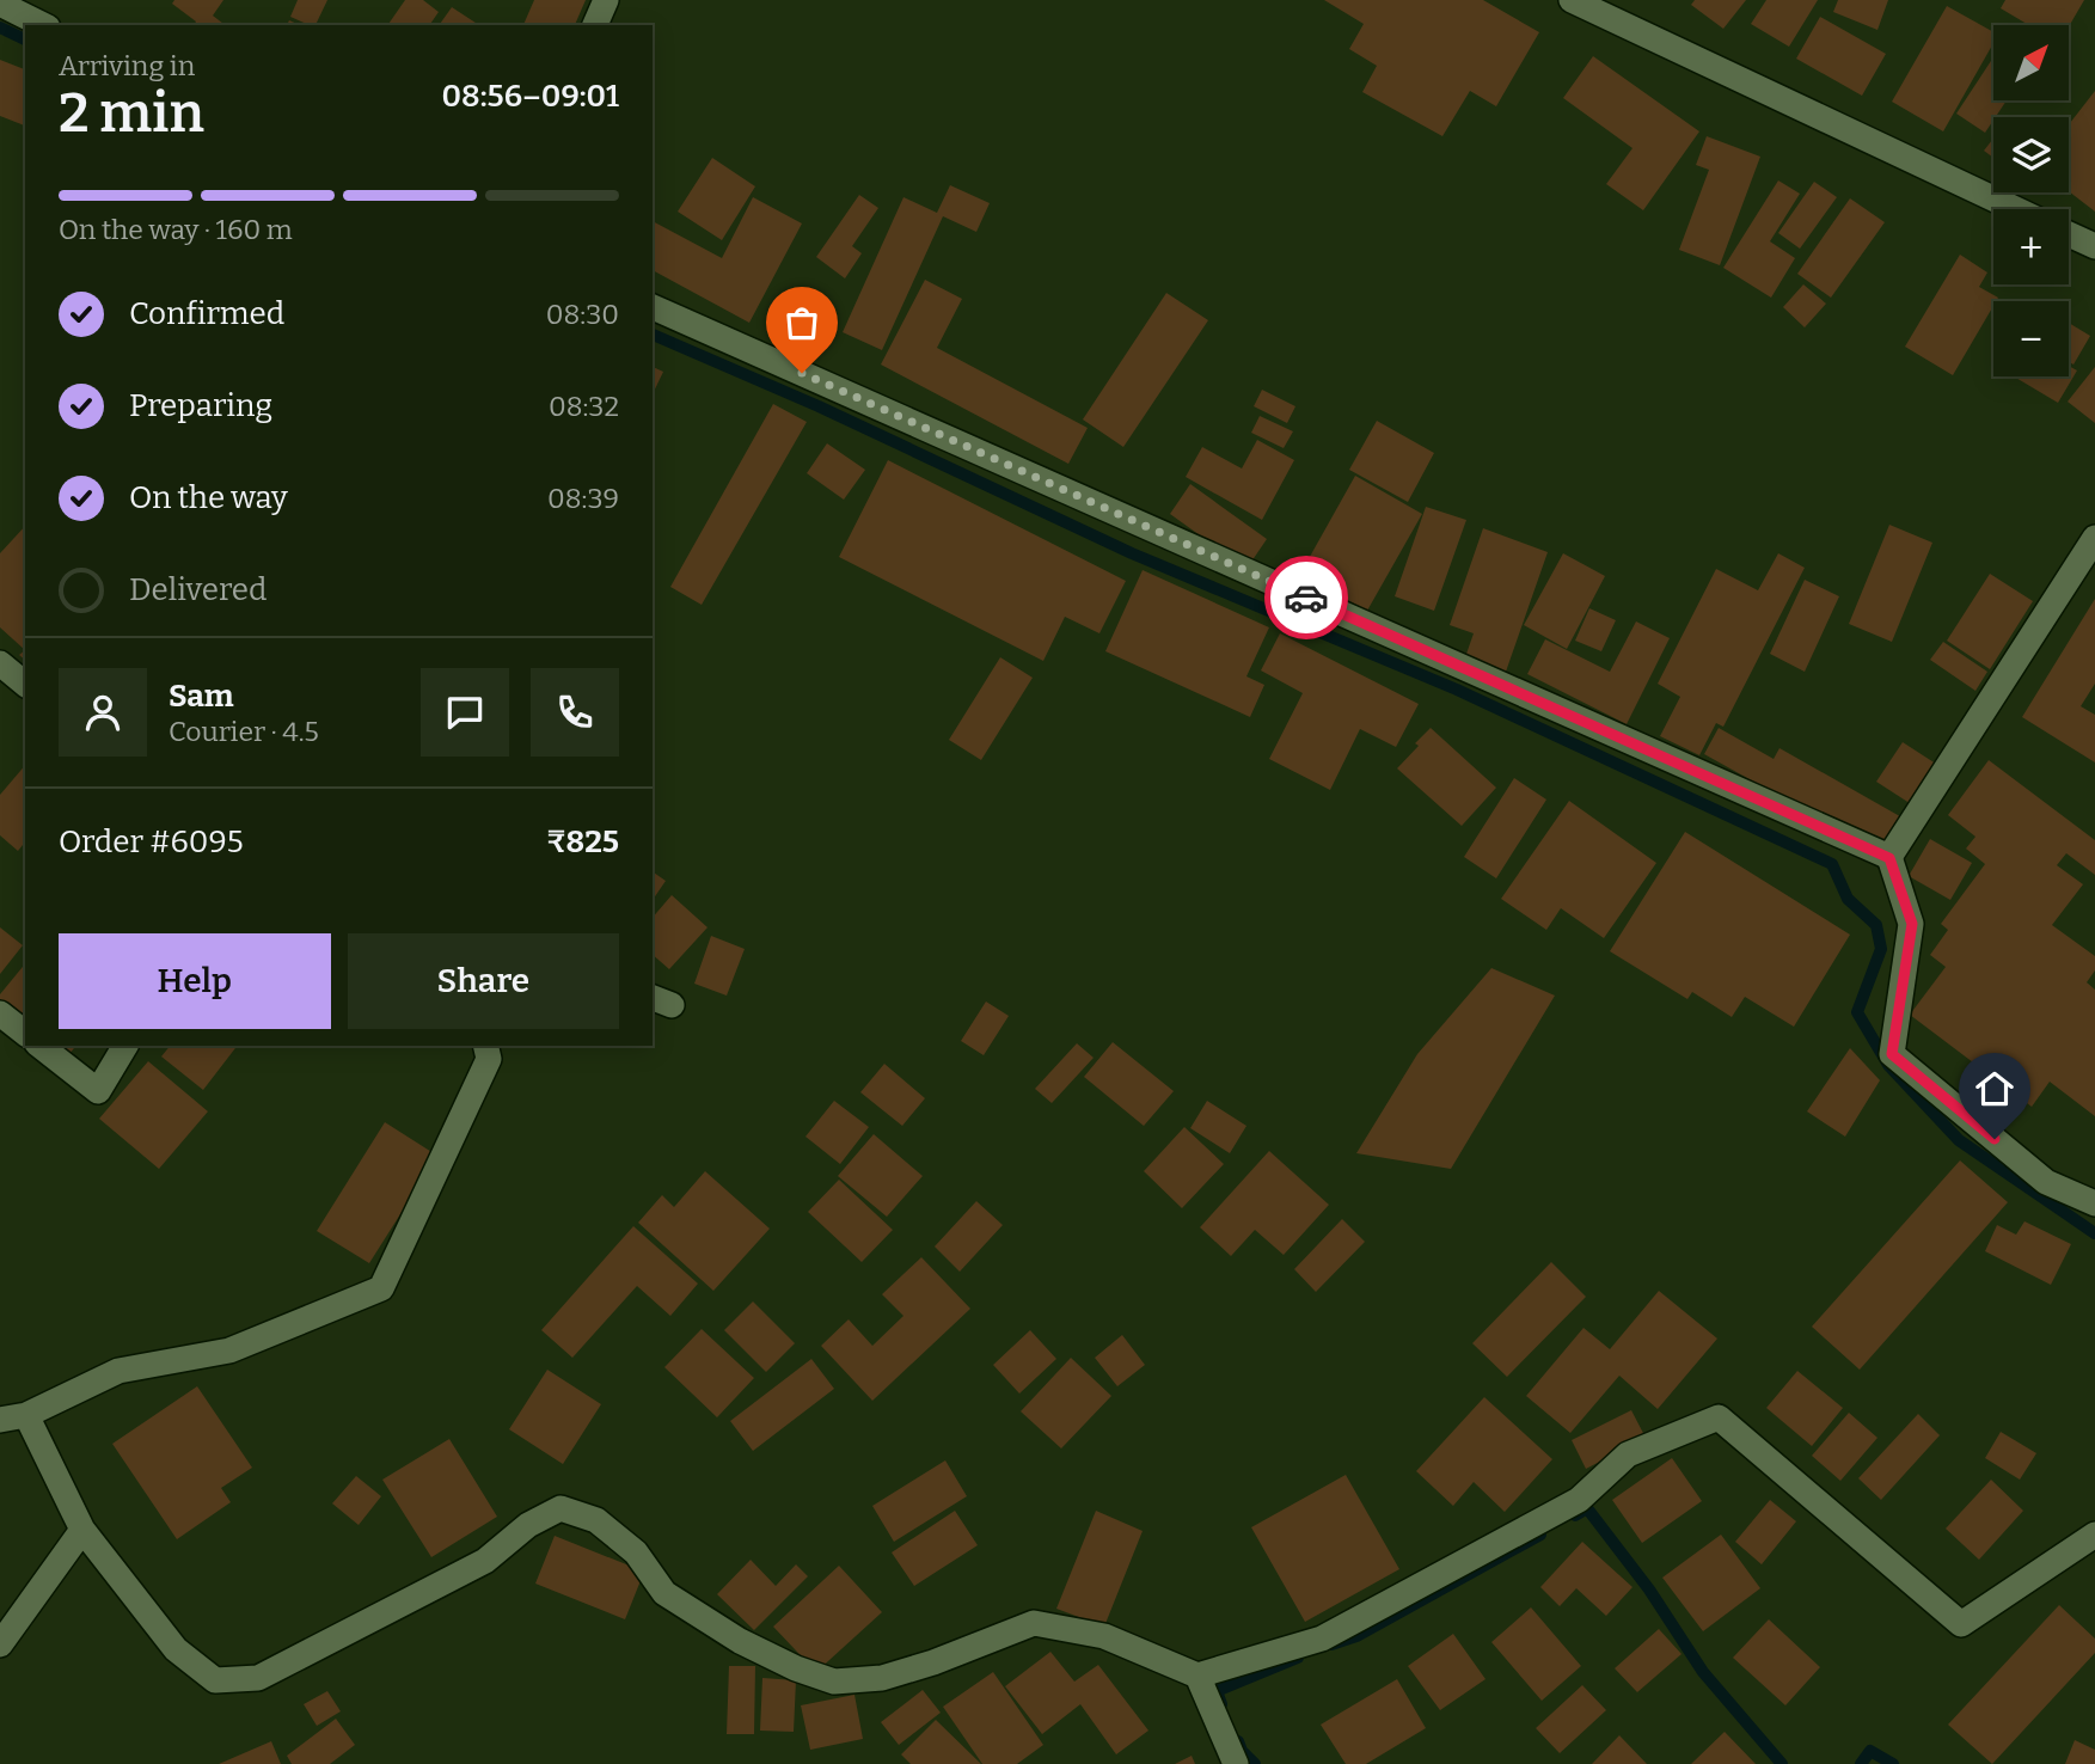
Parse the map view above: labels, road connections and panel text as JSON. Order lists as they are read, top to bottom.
{
  "north": "top right",
  "page": {
    "map_buttons": ["+", "−"],
    "heading": ["2 min", "Arriving in", "08:56–09:01"],
    "panel": [
      "Sam",
      "Courier · 4.5",
      "Order #6095",
      "₹825"
    ],
    "bar": "On the way · 160 m",
    "list": [
      ["Confirmed", "08:30"],
      ["Preparing", "08:32"],
      ["On the way", "08:39"],
      "Delivered"
    ],
    "buttons": ["Help", "Share"]
  }
}
